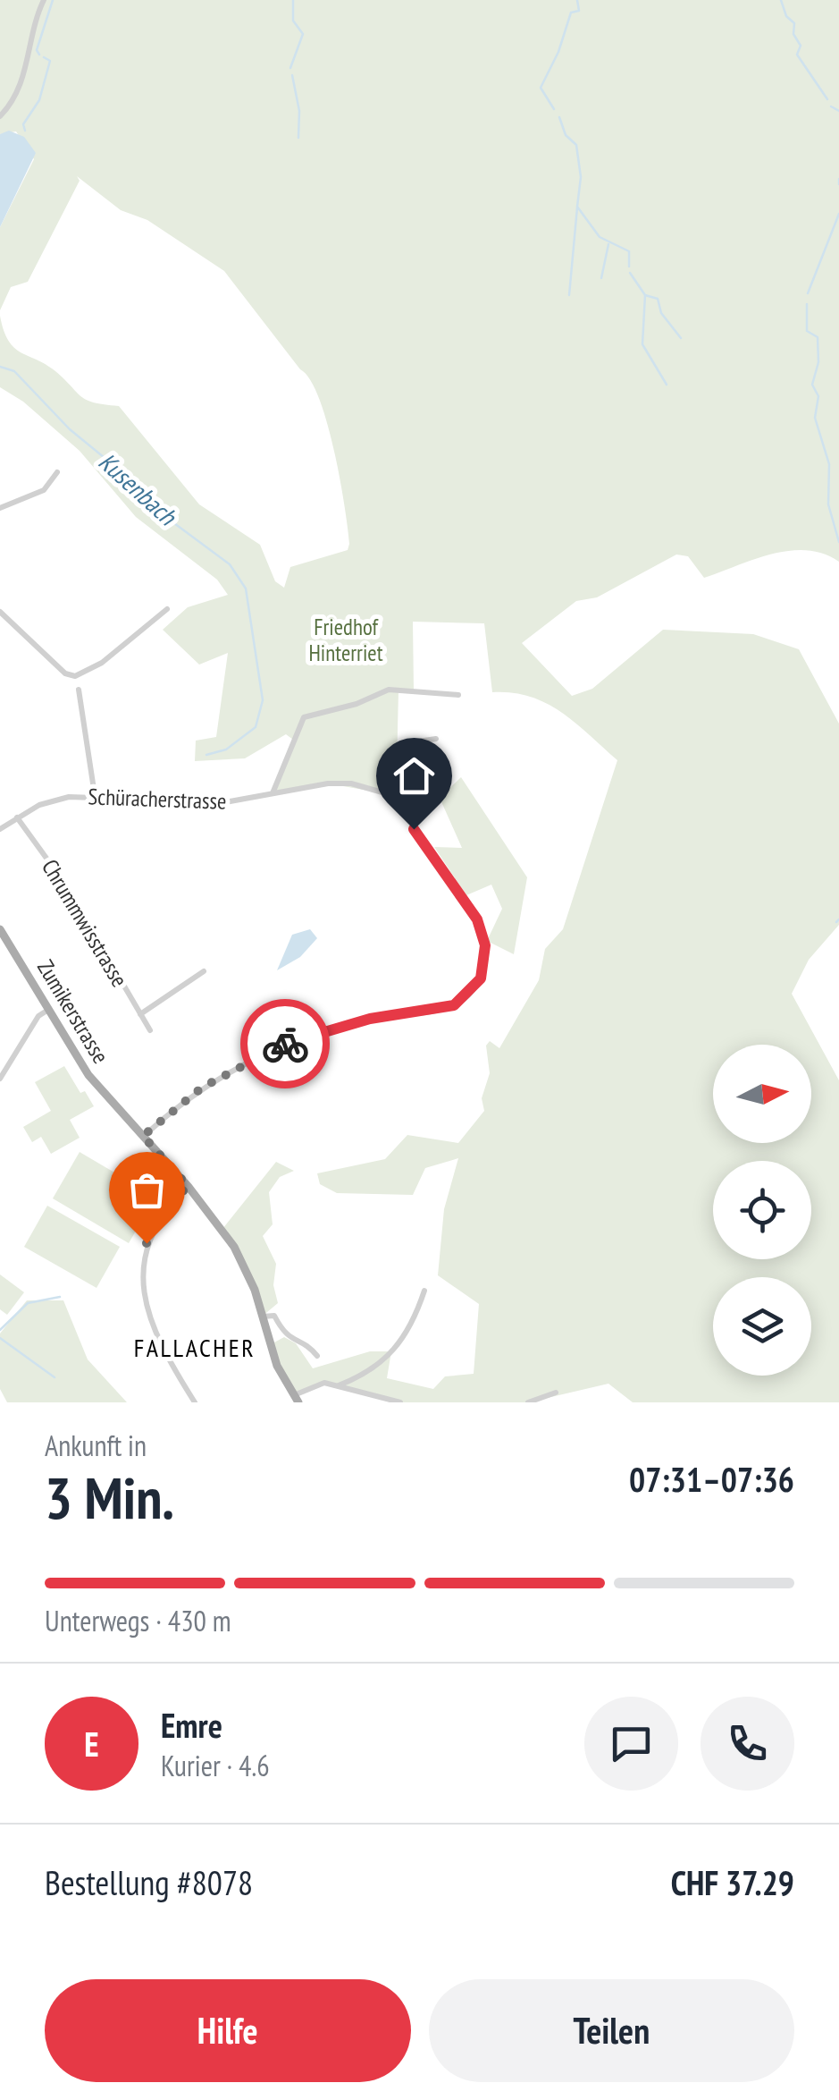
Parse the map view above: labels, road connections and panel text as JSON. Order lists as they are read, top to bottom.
{
  "streets": {
    "main road": ["Zumikerstrasse"],
    "street": ["Schüracherstrasse", "Chrummwisstrasse"]
  },
  "crossings": [
    ["Schüracherstrasse", "Chrummwisstrasse"]
  ],
  "districts": ["FALLACHER"],
  "water": ["Kusenbach"],
  "parks": ["Friedhof Hinterriet"],
  "north": "right",
  "page": {
    "heading": ["3 Min.", "Ankunft in", "07:31–07:36"],
    "panel": [
      "Emre",
      "Kurier · 4.6",
      "Bestellung #8078",
      "CHF 37.29"
    ],
    "bar": "Unterwegs · 430 m",
    "round": "E",
    "buttons": ["Hilfe", "Teilen"]
  }
}
